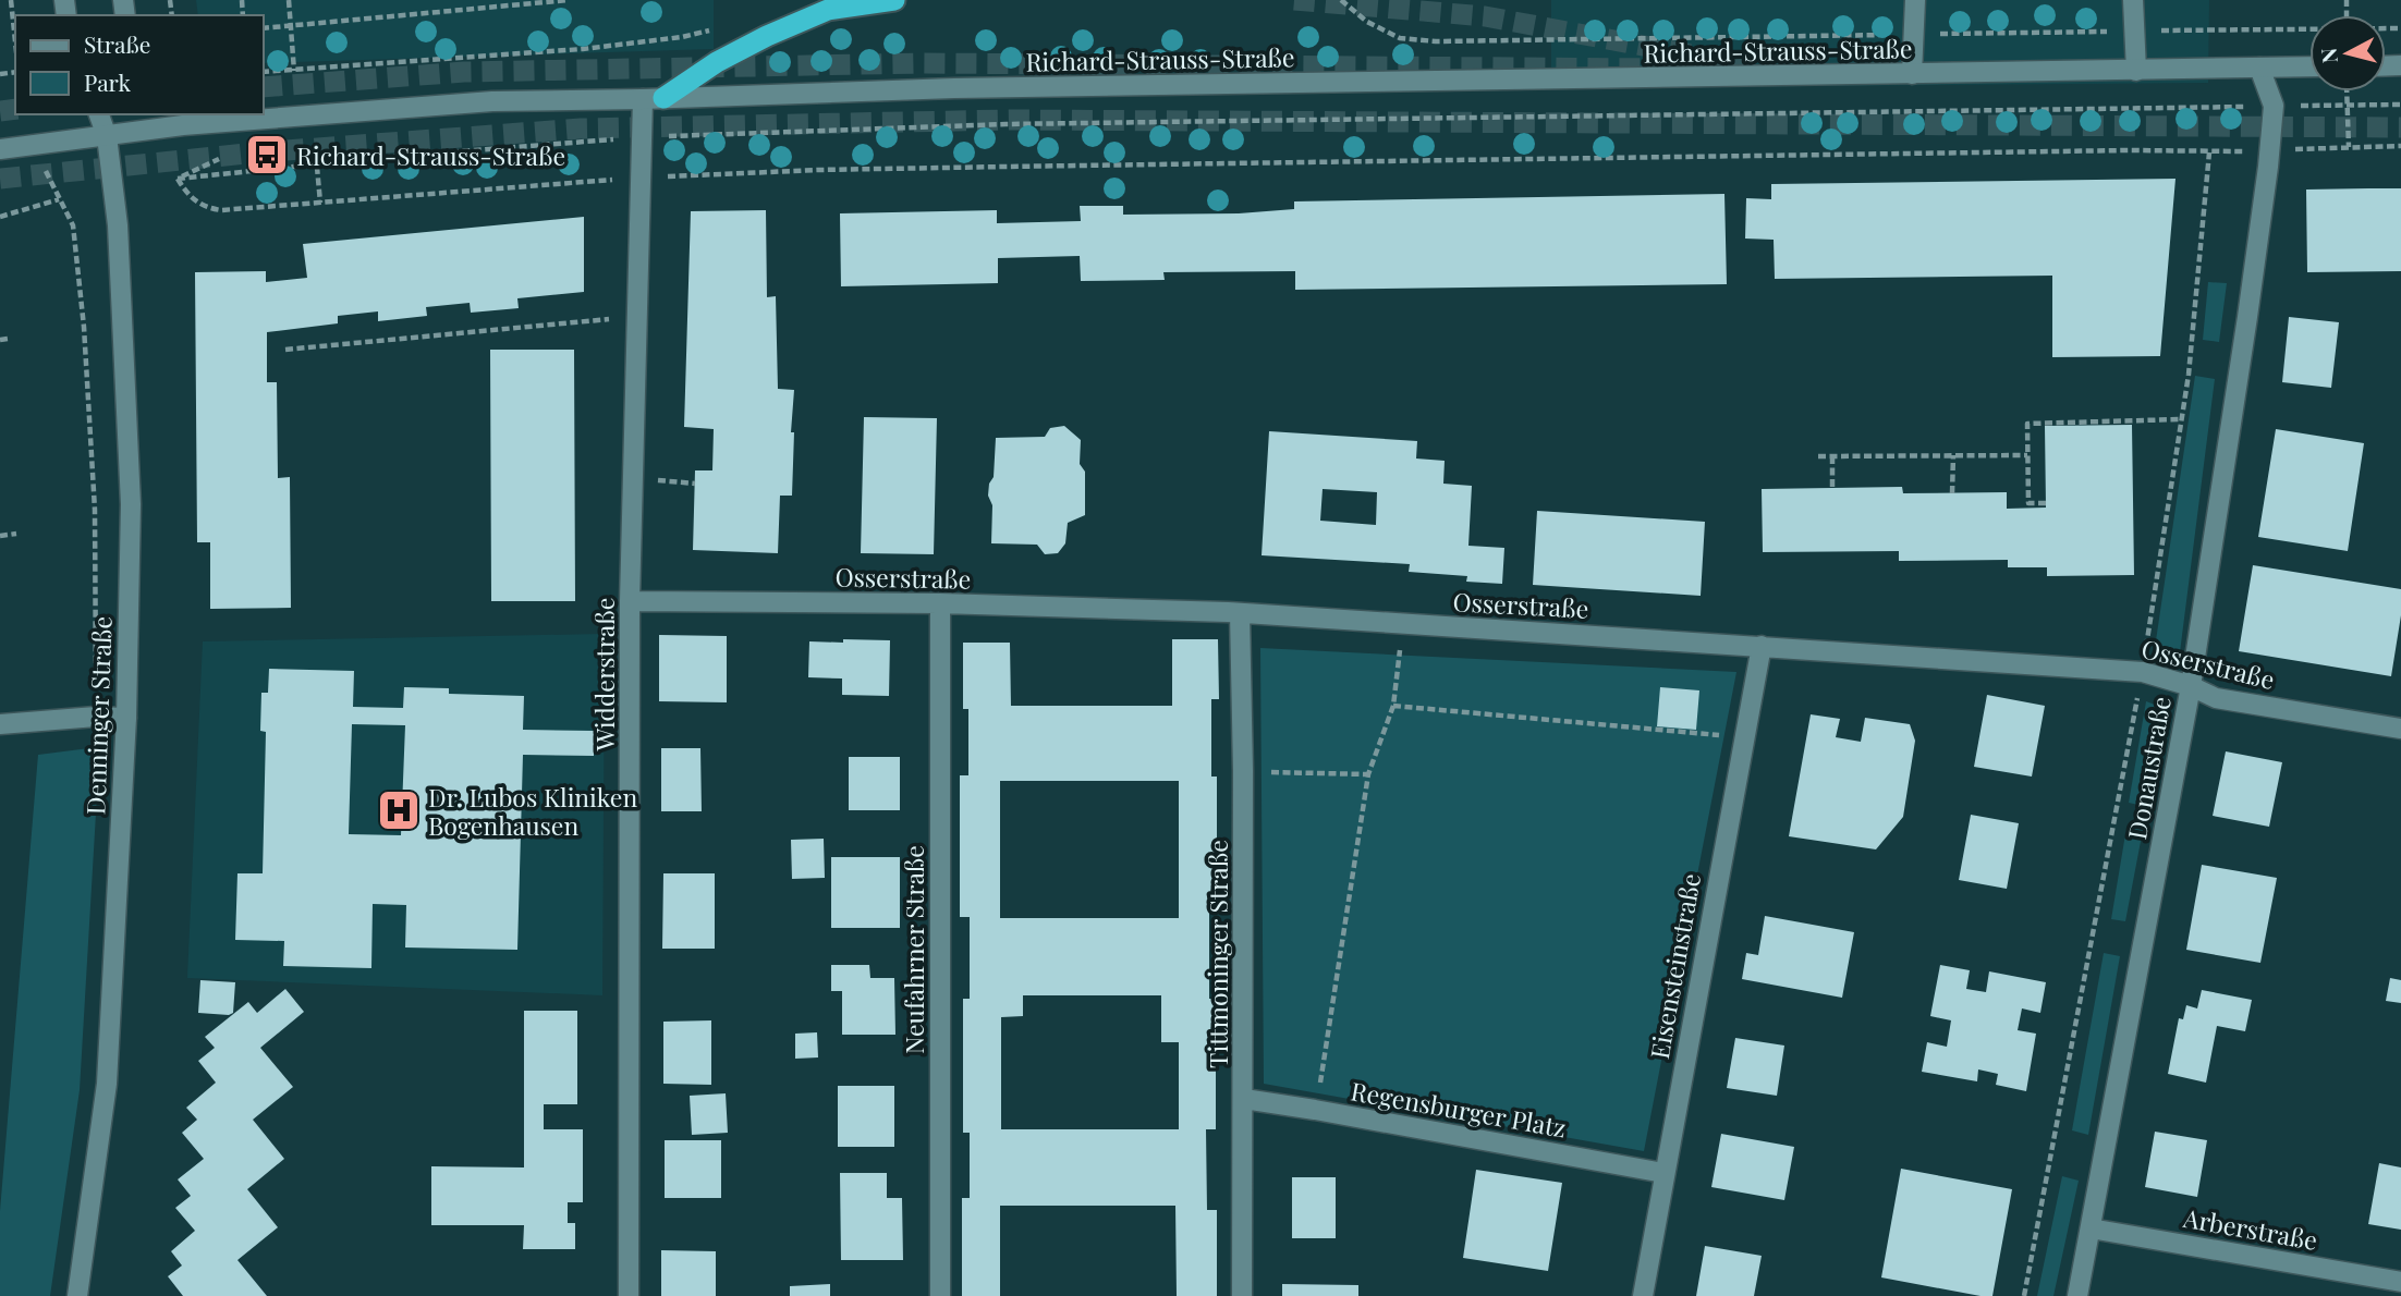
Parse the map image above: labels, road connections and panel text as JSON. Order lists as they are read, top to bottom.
{
  "streets": {
    "street": [
      "Richard-Strauss-Straße",
      "Osserstraße",
      "Widderstraße",
      "Denninger Straße",
      "Donaustraße",
      "Neufahrner Straße",
      "Tittmoninger Straße",
      "Eisensteinstraße",
      "Regensburger Platz",
      "Arberstraße"
    ]
  },
  "crossings": [
    ["Richard-Strauss-Straße", "Widderstraße"],
    ["Richard-Strauss-Straße", "Denninger Straße"],
    ["Richard-Strauss-Straße", "Donaustraße"],
    ["Osserstraße", "Widderstraße"],
    ["Osserstraße", "Donaustraße"],
    ["Osserstraße", "Neufahrner Straße"],
    ["Osserstraße", "Tittmoninger Straße"],
    ["Osserstraße", "Eisensteinstraße"],
    ["Donaustraße", "Arberstraße"],
    ["Tittmoninger Straße", "Regensburger Platz"],
    ["Eisensteinstraße", "Regensburger Platz"]
  ],
  "places": {
    "bus stop": ["Richard-Strauss-Straße"],
    "hospital": ["Dr. Lubos Kliniken Bogenhausen"]
  },
  "legend": ["Straße", "Park"],
  "north": "left"
}
